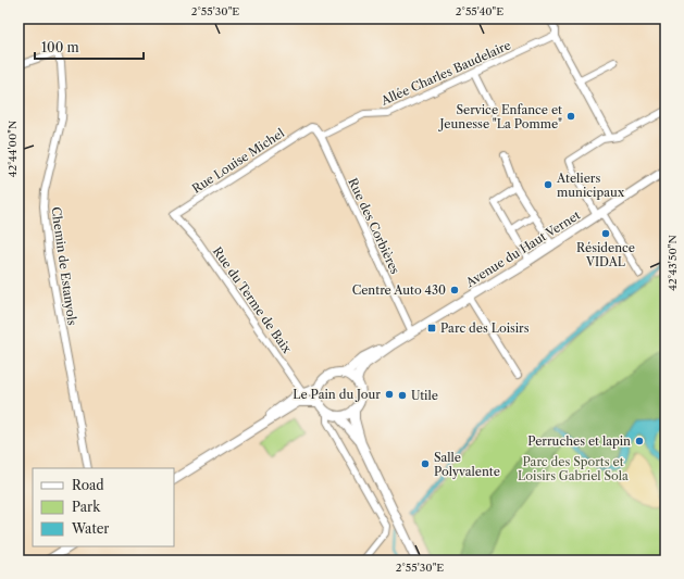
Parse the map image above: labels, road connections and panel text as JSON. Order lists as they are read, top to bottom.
{
  "streets": {
    "main road": ["Avenue du Haut Vernet"],
    "street": [
      "Allée Charles Baudelaire",
      "Rue Louise Michel",
      "Rue des Corbières",
      "Chemin de Estanyols",
      "Rue du Terme de Baix"
    ]
  },
  "crossings": [
    ["Allée Charles Baudelaire", "Rue des Corbières"],
    ["Rue Louise Michel", "Rue des Corbières"],
    ["Rue Louise Michel", "Rue du Terme de Baix"],
    ["Rue des Corbières", "Avenue du Haut Vernet"]
  ],
  "parks": ["Parc des Sports et Loisirs Gabriel Sola"],
  "places": {
    "other": [
      "Service Enfance et Jeunesse \"La Pomme\"",
      "Ateliers municipaux",
      "Résidence VIDAL",
      "Centre Auto 430",
      "Le Pain du Jour",
      "Utile",
      "Perruches et lapin",
      "Salle Polyvalente"
    ],
    "transit": ["Parc des Loisirs"]
  },
  "legend": ["Road", "Park", "Water"],
  "scale_bar": "100 m",
  "coordinates": [
    "2°55'30\"E",
    "2°55'40\"E",
    "42°44'00\"N",
    "42°43'50\"N"
  ]
}
